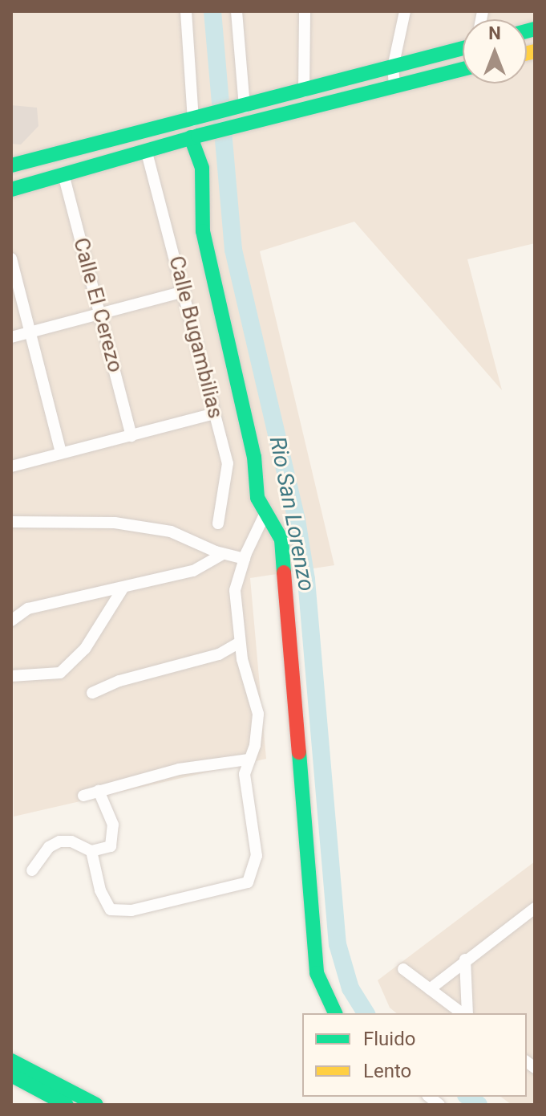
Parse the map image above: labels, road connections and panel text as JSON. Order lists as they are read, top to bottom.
{
  "streets": {
    "street": ["Calle El Cerezo", "Calle Bugambilias"]
  },
  "water": ["Rio San Lorenzo"],
  "legend": ["Fluido", "Lento"],
  "north": "top"
}
